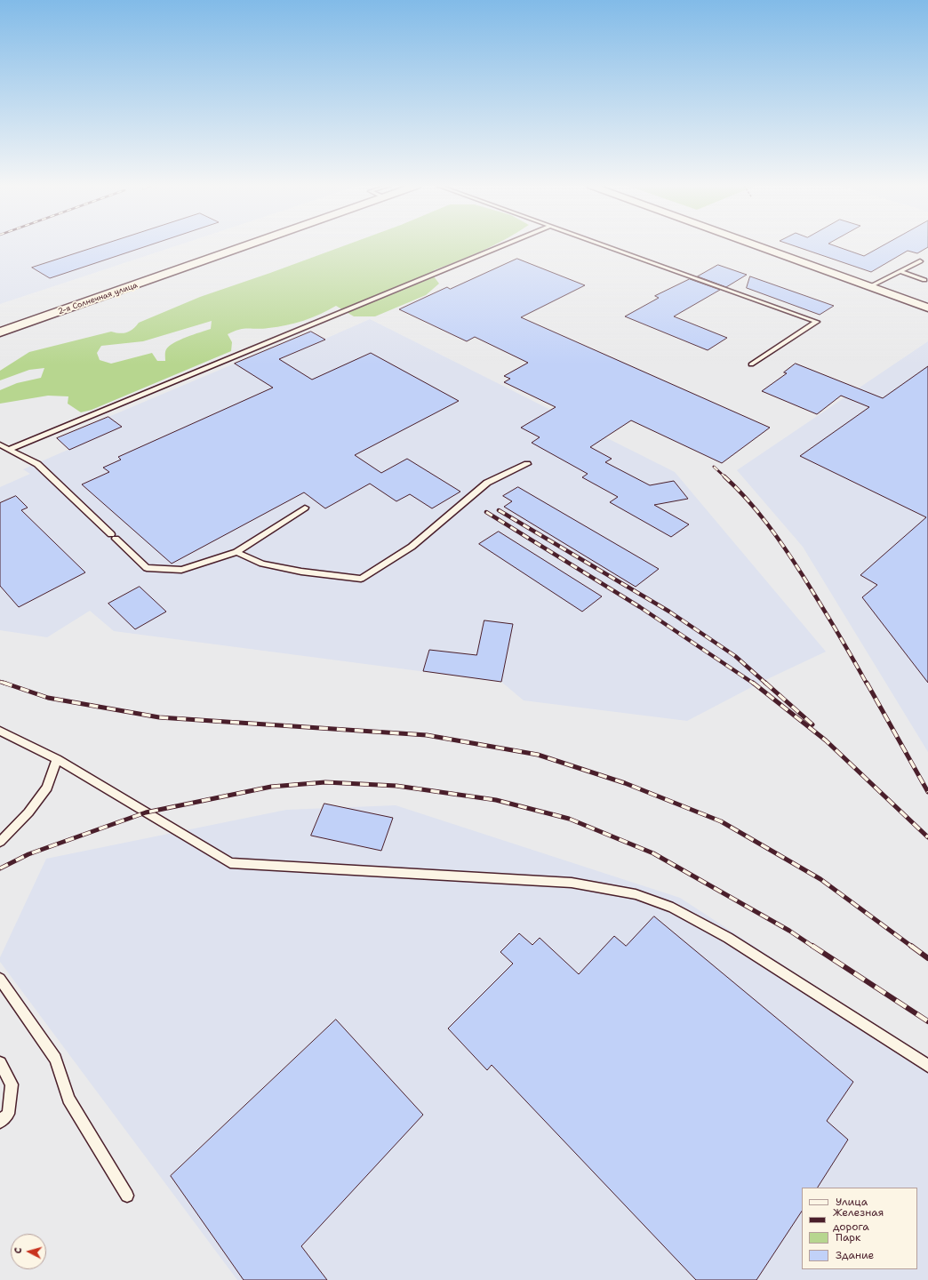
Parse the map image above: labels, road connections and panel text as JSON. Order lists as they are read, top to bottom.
{
  "streets": {
    "main road": ["2-я Солнечная улица"]
  },
  "legend": [
    "Улица",
    "Железная дорога",
    "Парк",
    "Здание"
  ],
  "north": "left"
}
